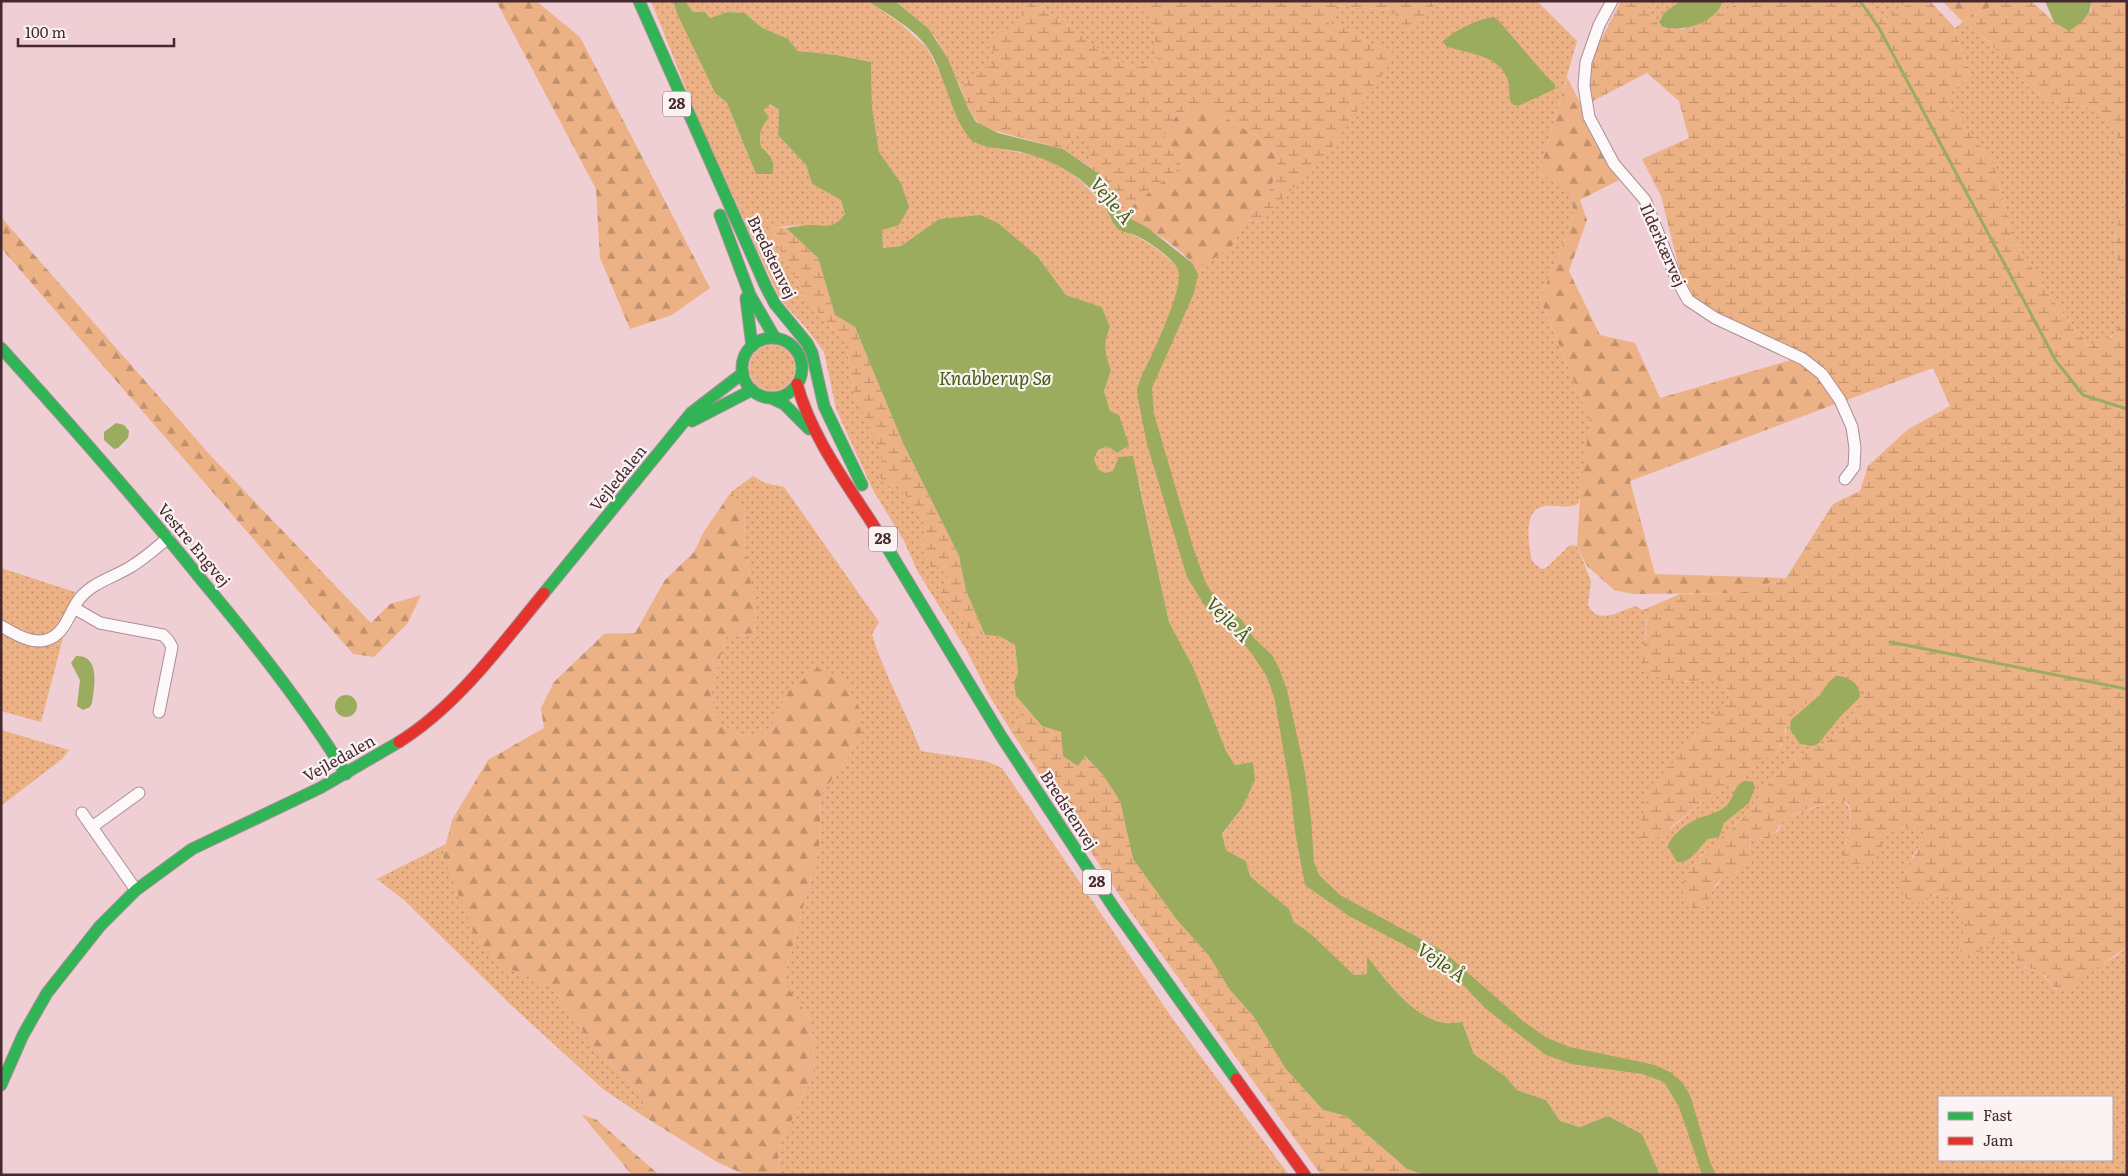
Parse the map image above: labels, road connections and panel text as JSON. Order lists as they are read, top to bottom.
{
  "streets": {
    "main road": [
      "28",
      "Bredstenvej",
      "Vejledalen",
      "Vestre Engvej"
    ],
    "street": ["Ilderkærvej"]
  },
  "crossings": [
    ["28", "Bredstenvej"],
    ["28", "Vejledalen"],
    ["Bredstenvej", "Vejledalen"],
    ["Vejledalen", "Vestre Engvej"]
  ],
  "water": ["Vejle Å", "Knabberup Sø"],
  "legend": ["Fast", "Jam"],
  "scale_bar": "100 m"
}
